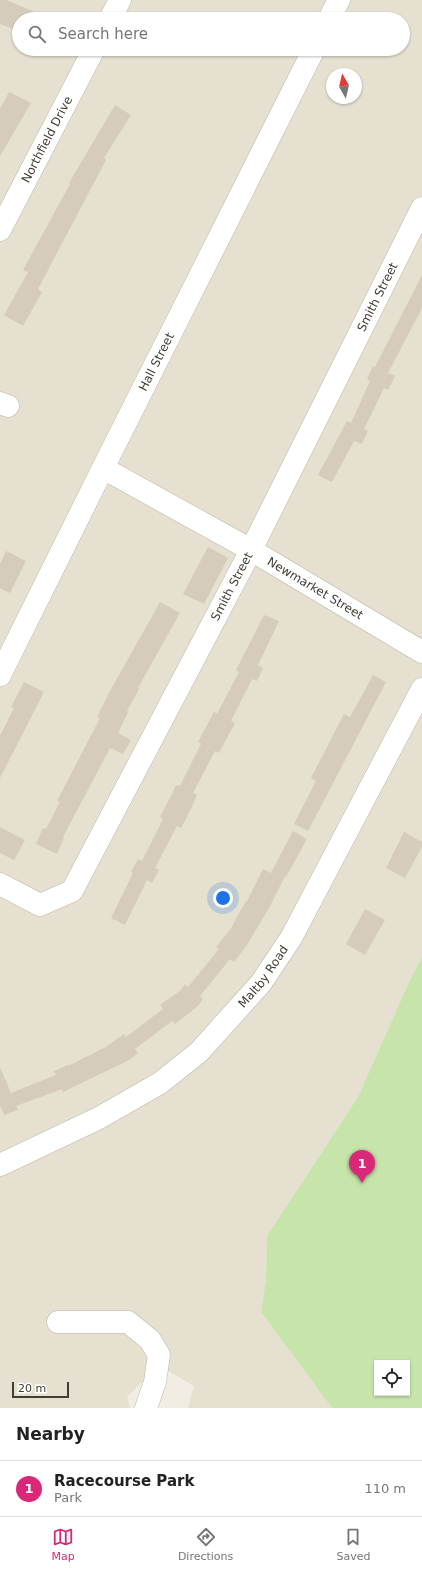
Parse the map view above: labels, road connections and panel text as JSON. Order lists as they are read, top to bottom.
{
  "streets": {
    "street": [
      "Northfield Drive",
      "Smith Street",
      "Hall Street",
      "Newmarket Street",
      "Maltby Road"
    ]
  },
  "crossings": [
    ["Smith Street", "Newmarket Street"],
    ["Hall Street", "Newmarket Street"]
  ],
  "scale_bar": "20 m",
  "north": "top",
  "page": {
    "search": "Search here",
    "pins": "1",
    "scale": "20 m",
    "heading": "Nearby",
    "list": [
      {
        "mark": "1",
        "name": "Racecourse Park",
        "note": "Park",
        "value": "110 m"
      }
    ],
    "nav": ["Map", "Directions", "Saved"]
  }
}
